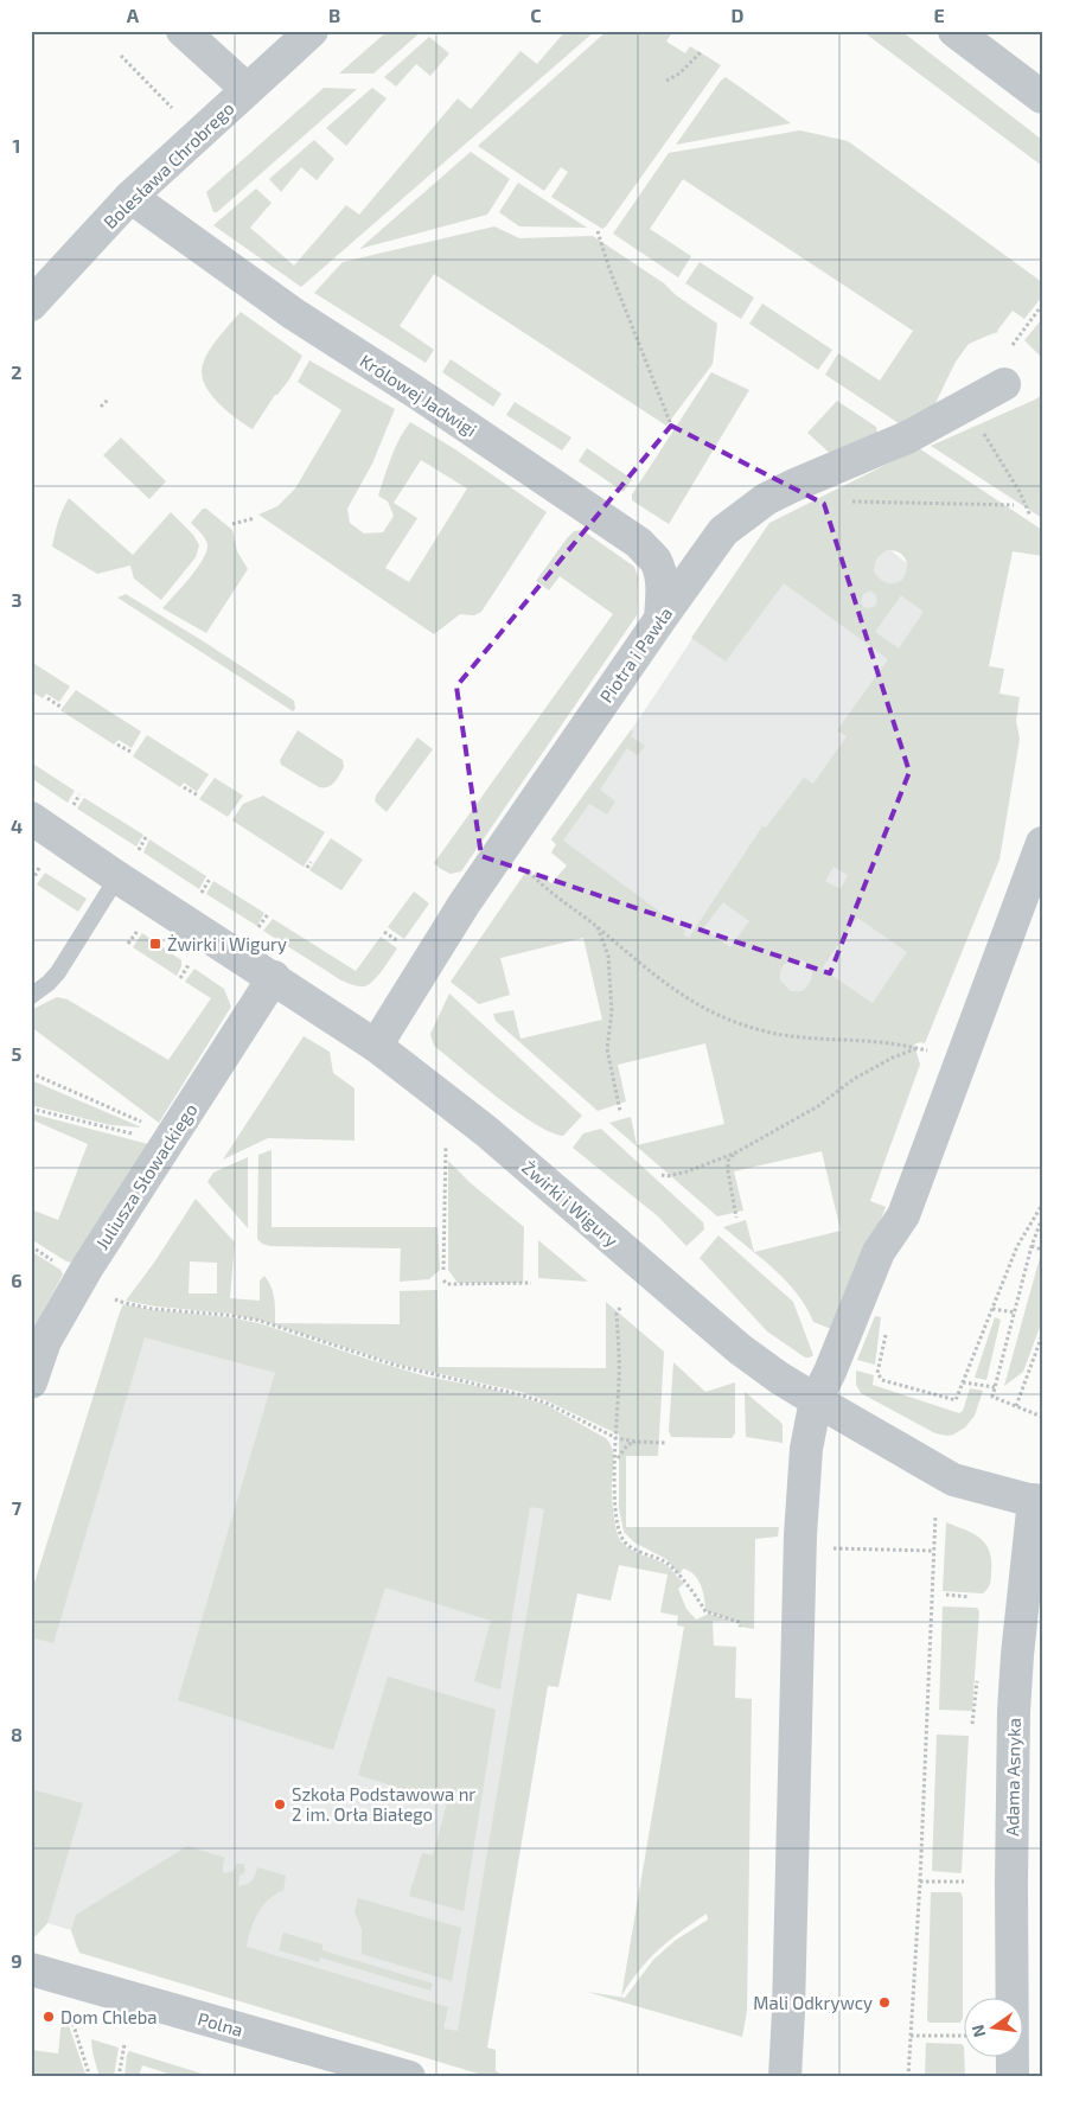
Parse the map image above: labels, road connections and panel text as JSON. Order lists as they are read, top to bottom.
{
  "streets": {
    "street": [
      "Bolesława Chrobrego",
      "Królowej Jadwigi",
      "Piotra i Pawła",
      "Juliusza Słowackiego",
      "Żwirki i Wigury",
      "Adama Asnyka",
      "Polna"
    ]
  },
  "crossings": [
    ["Bolesława Chrobrego", "Królowej Jadwigi"],
    ["Królowej Jadwigi", "Piotra i Pawła"],
    ["Piotra i Pawła", "Żwirki i Wigury"],
    ["Juliusza Słowackiego", "Żwirki i Wigury"],
    ["Żwirki i Wigury", "Adama Asnyka"]
  ],
  "places": {
    "transit": ["Żwirki i Wigury"],
    "other": ["Szkoła Podstawowa nr 2 im. Orła Białego", "Mali Odkrywcy", "Dom Chleba"]
  },
  "north": "left",
  "grid": {
    "columns": [
      "A",
      "B",
      "C",
      "D",
      "E"
    ],
    "rows": [
      "1",
      "2",
      "3",
      "4",
      "5",
      "6",
      "7",
      "8",
      "9"
    ]
  }
}
